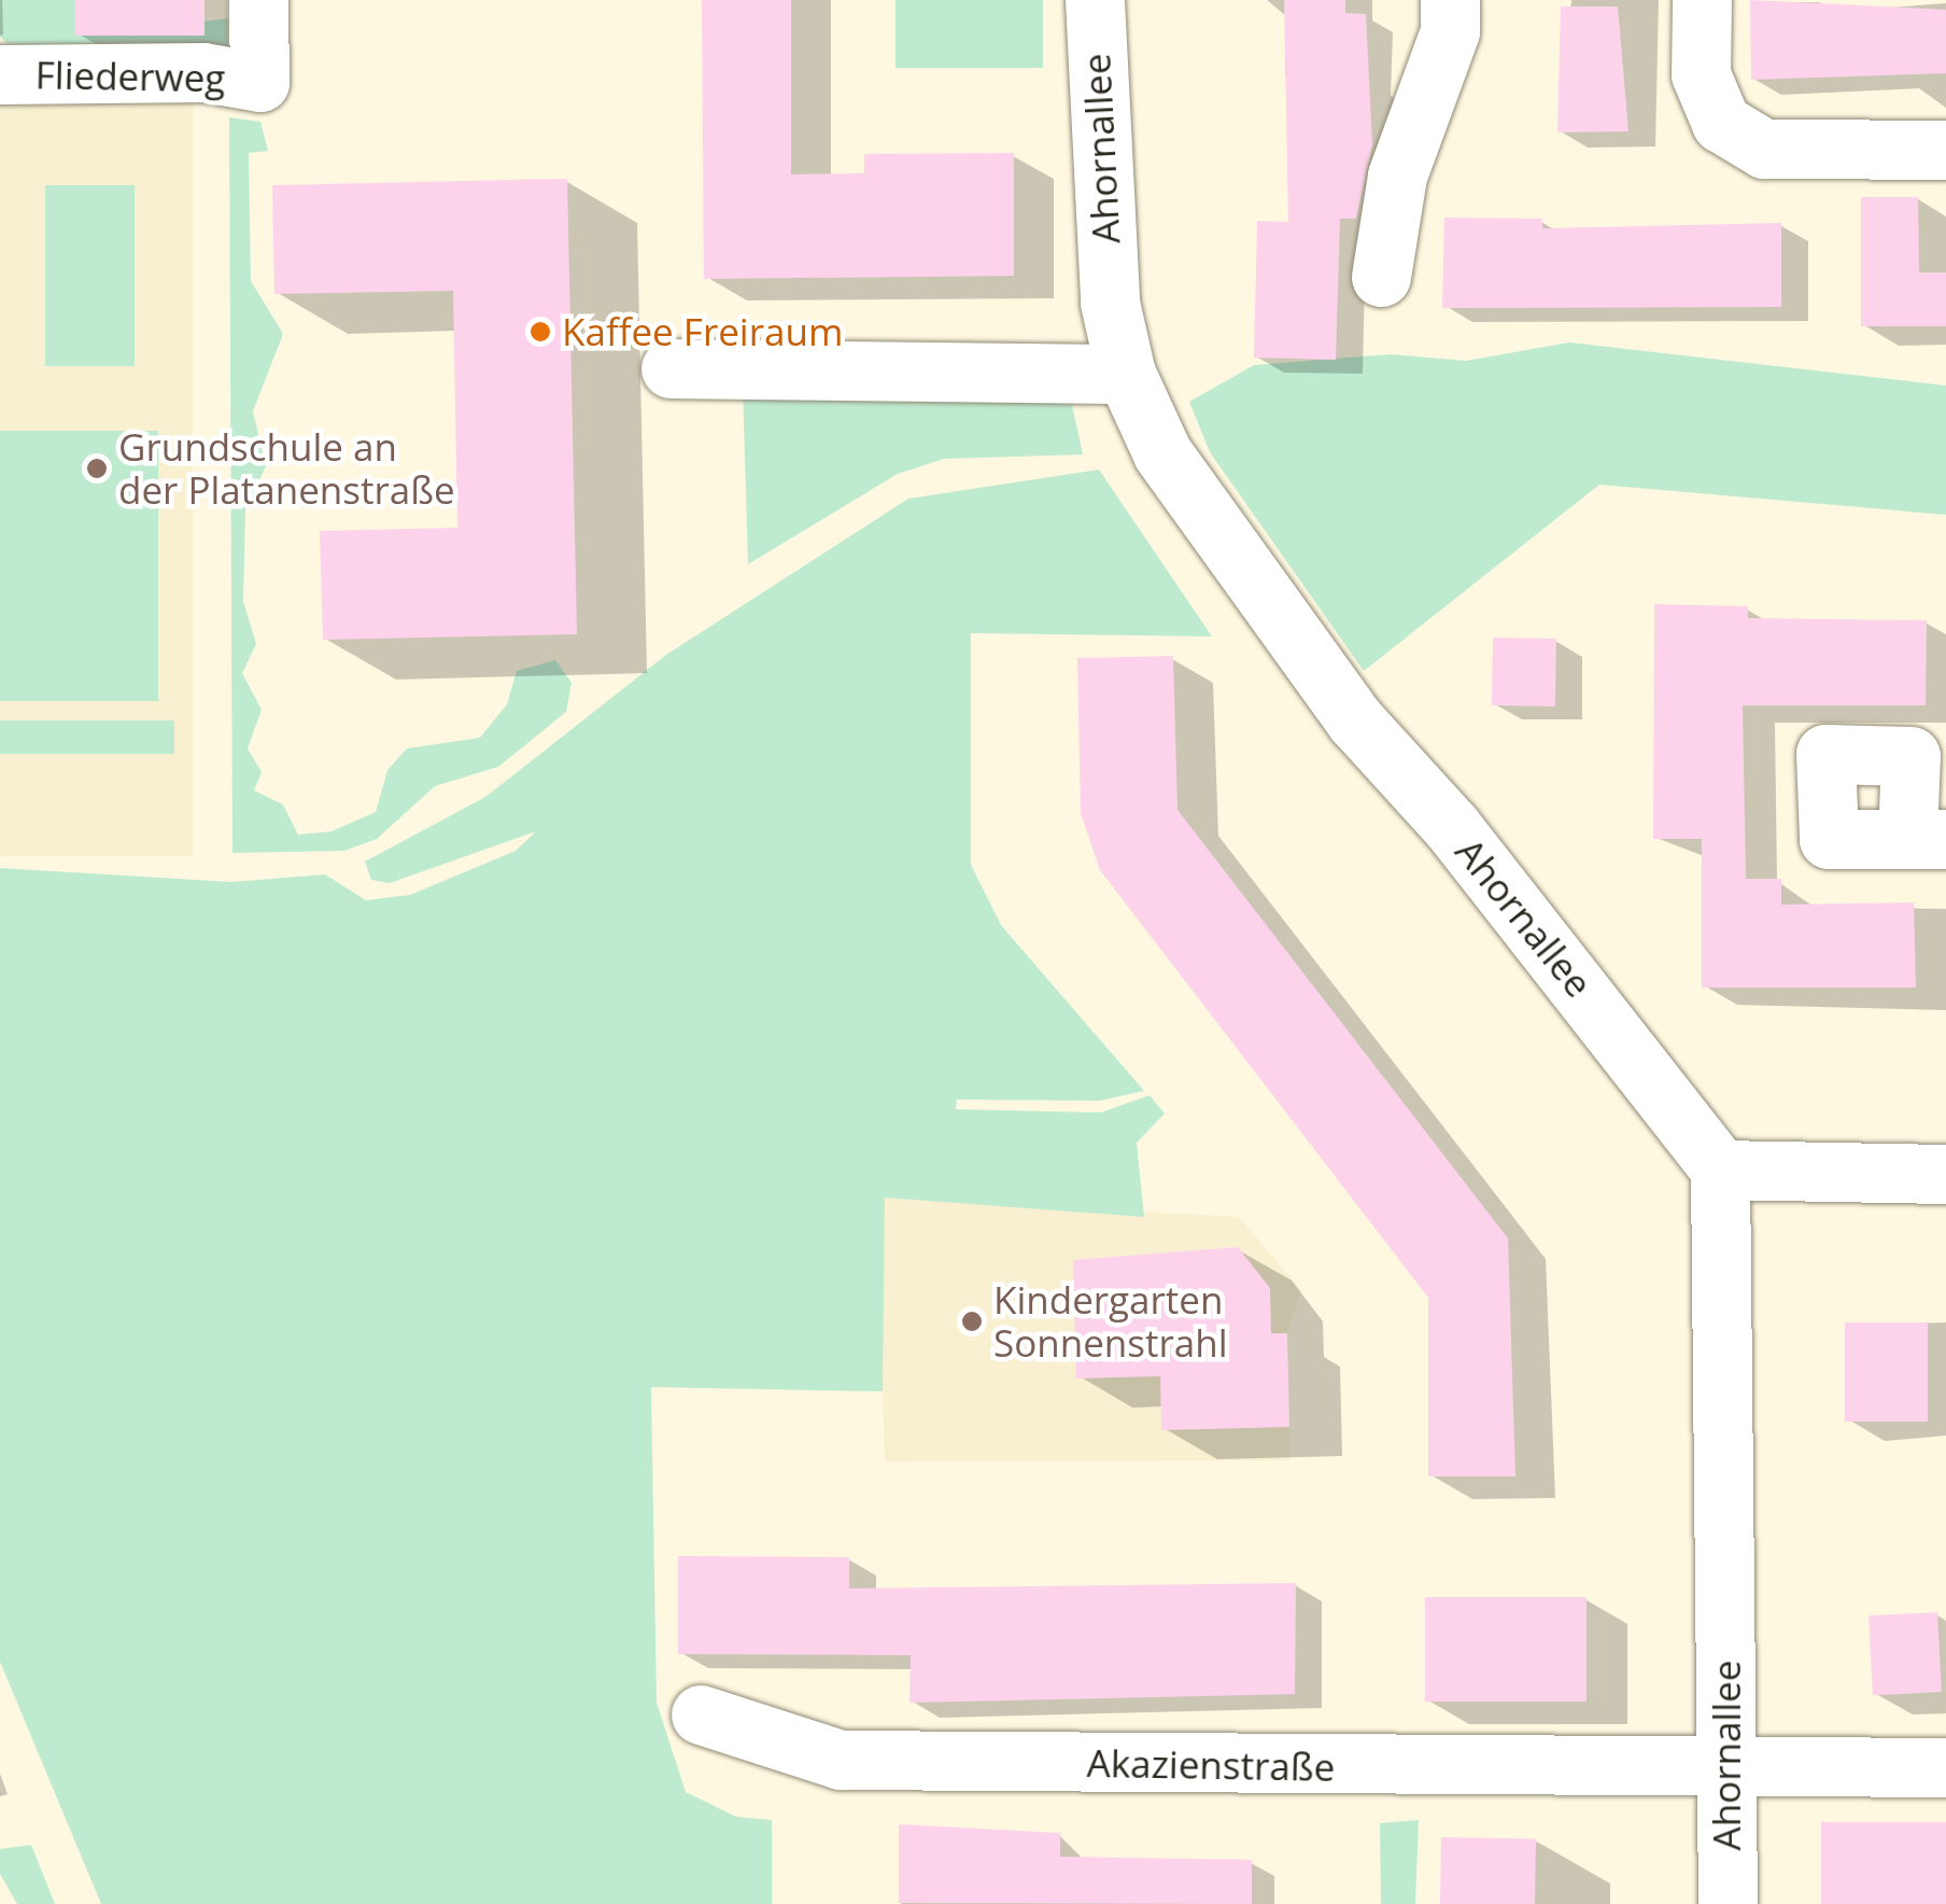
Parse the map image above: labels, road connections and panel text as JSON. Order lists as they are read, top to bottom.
{
  "streets": {
    "street": ["Fliederweg", "Ahornallee", "Akazienstraße"]
  },
  "crossings": [
    ["Ahornallee", "Akazienstraße"]
  ],
  "places": ["Kaffee Freiraum", "Grundschule an der Platanenstraße", "Kindergarten Sonnenstrahl"]
}
